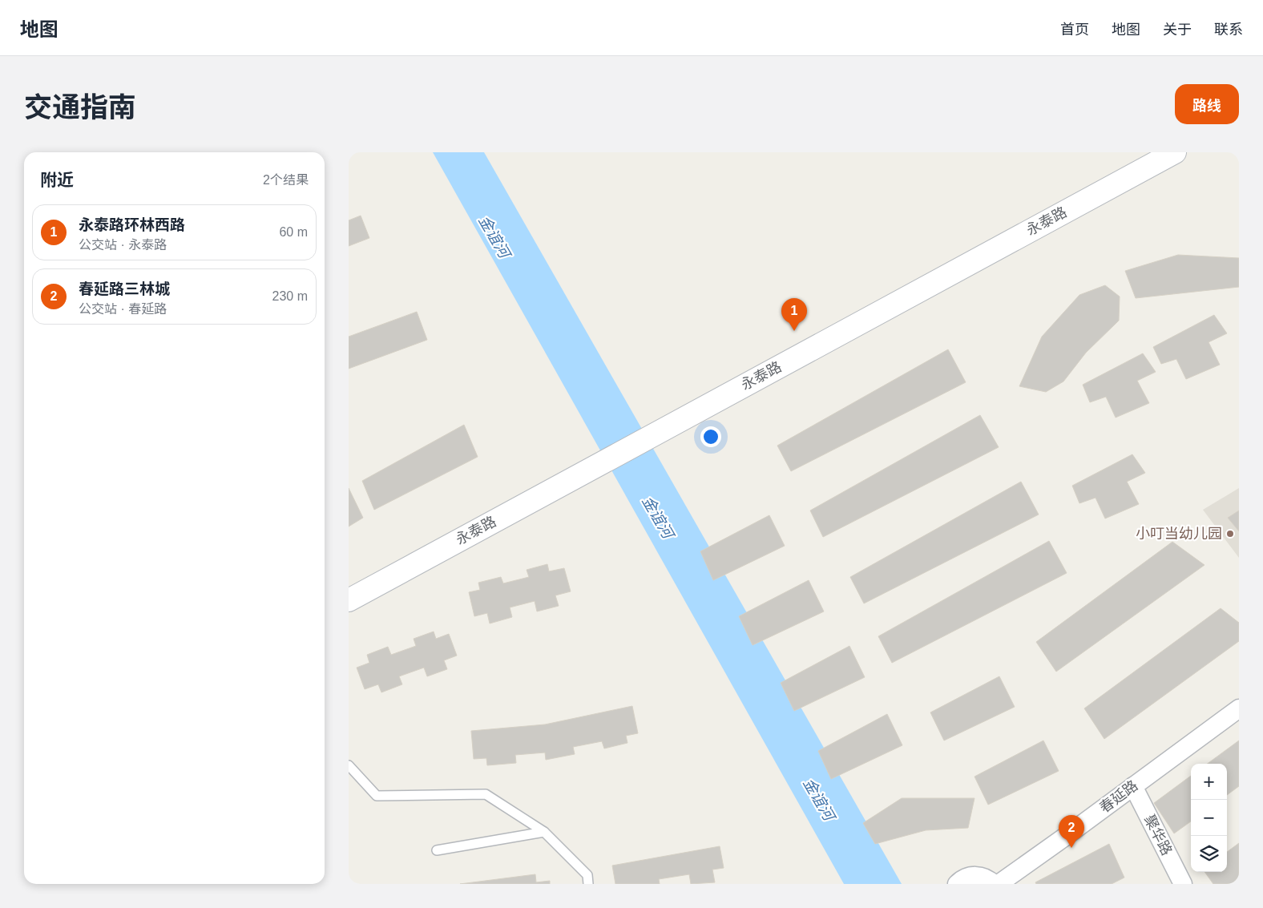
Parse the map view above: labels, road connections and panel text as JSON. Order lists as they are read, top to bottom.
{
  "streets": {
    "street": ["永泰路", "春延路", "聚华路"]
  },
  "crossings": [
    ["春延路", "聚华路"]
  ],
  "water": ["金谊河"],
  "places": ["小叮当幼儿园"],
  "page": {
    "header": "地图",
    "nav": [
      "首页",
      "地图",
      "关于",
      "联系"
    ],
    "title": "交通指南",
    "buttons": "路线",
    "heading": ["附近", "2个结果"],
    "list": [
      {
        "mark": "1",
        "name": "永泰路环林西路",
        "note": "公交站 · 永泰路",
        "value": "60 m"
      },
      {
        "mark": "2",
        "name": "春延路三林城",
        "note": "公交站 · 春延路",
        "value": "230 m"
      }
    ],
    "pins": ["1", "2"],
    "map_buttons": ["+", "−"]
  }
}
